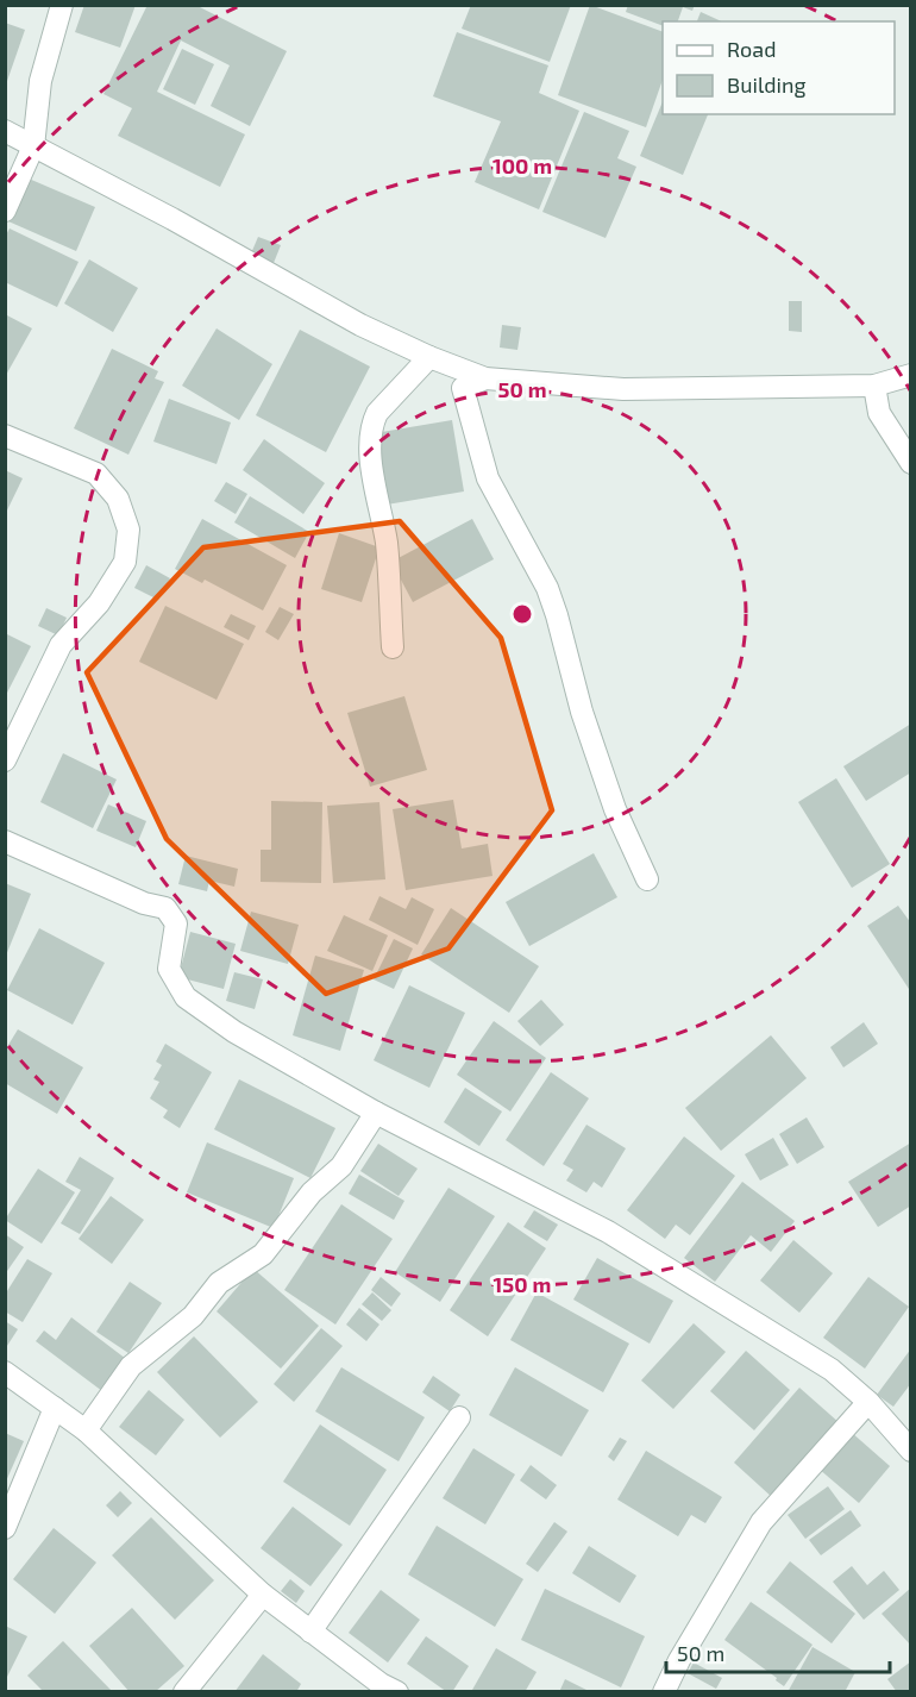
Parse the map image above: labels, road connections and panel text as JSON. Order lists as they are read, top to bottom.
{
  "legend": ["Road", "Building"],
  "scale_bar": "50 m",
  "rings": ["100 m", "50 m", "150 m"]
}
